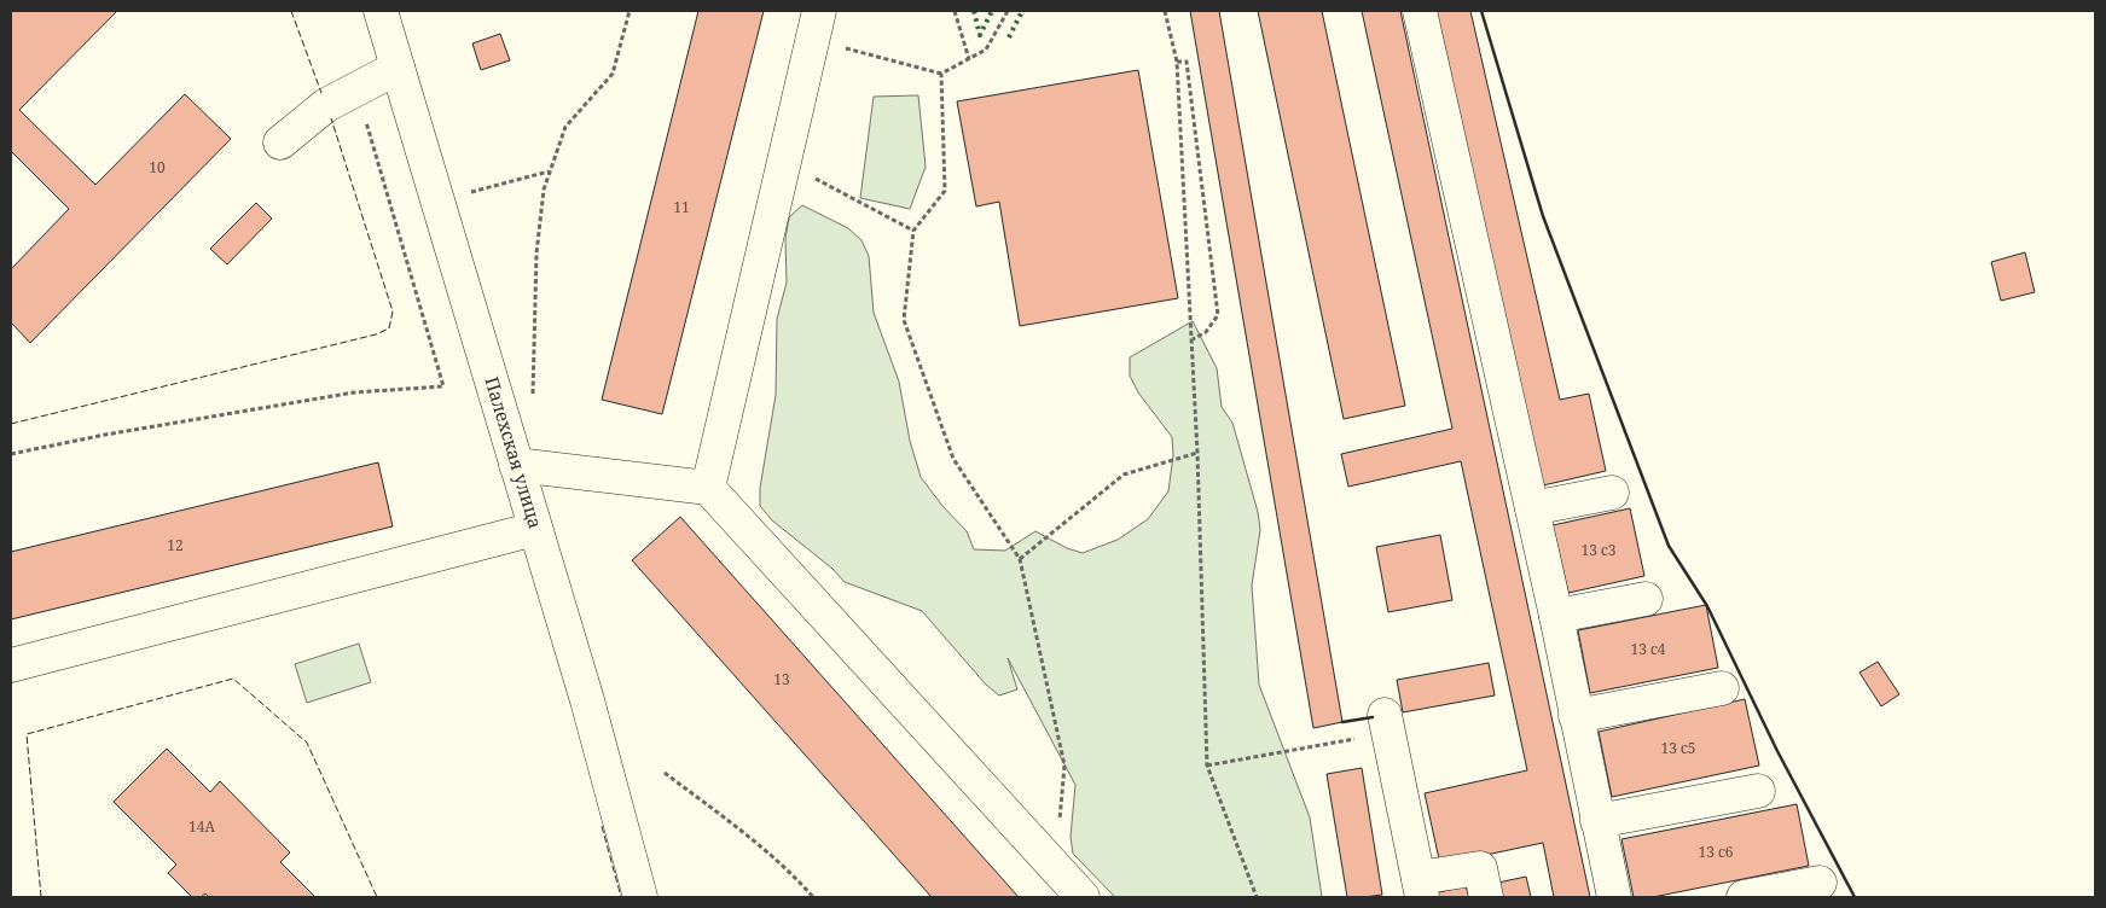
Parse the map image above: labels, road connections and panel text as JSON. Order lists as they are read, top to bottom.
{
  "streets": {
    "street": ["Палехская улица"]
  },
  "house_numbers": [
    "10",
    "11",
    "12",
    "13 с3",
    "13 с4",
    "13",
    "13 с5",
    "14А",
    "13 с6"
  ]
}
